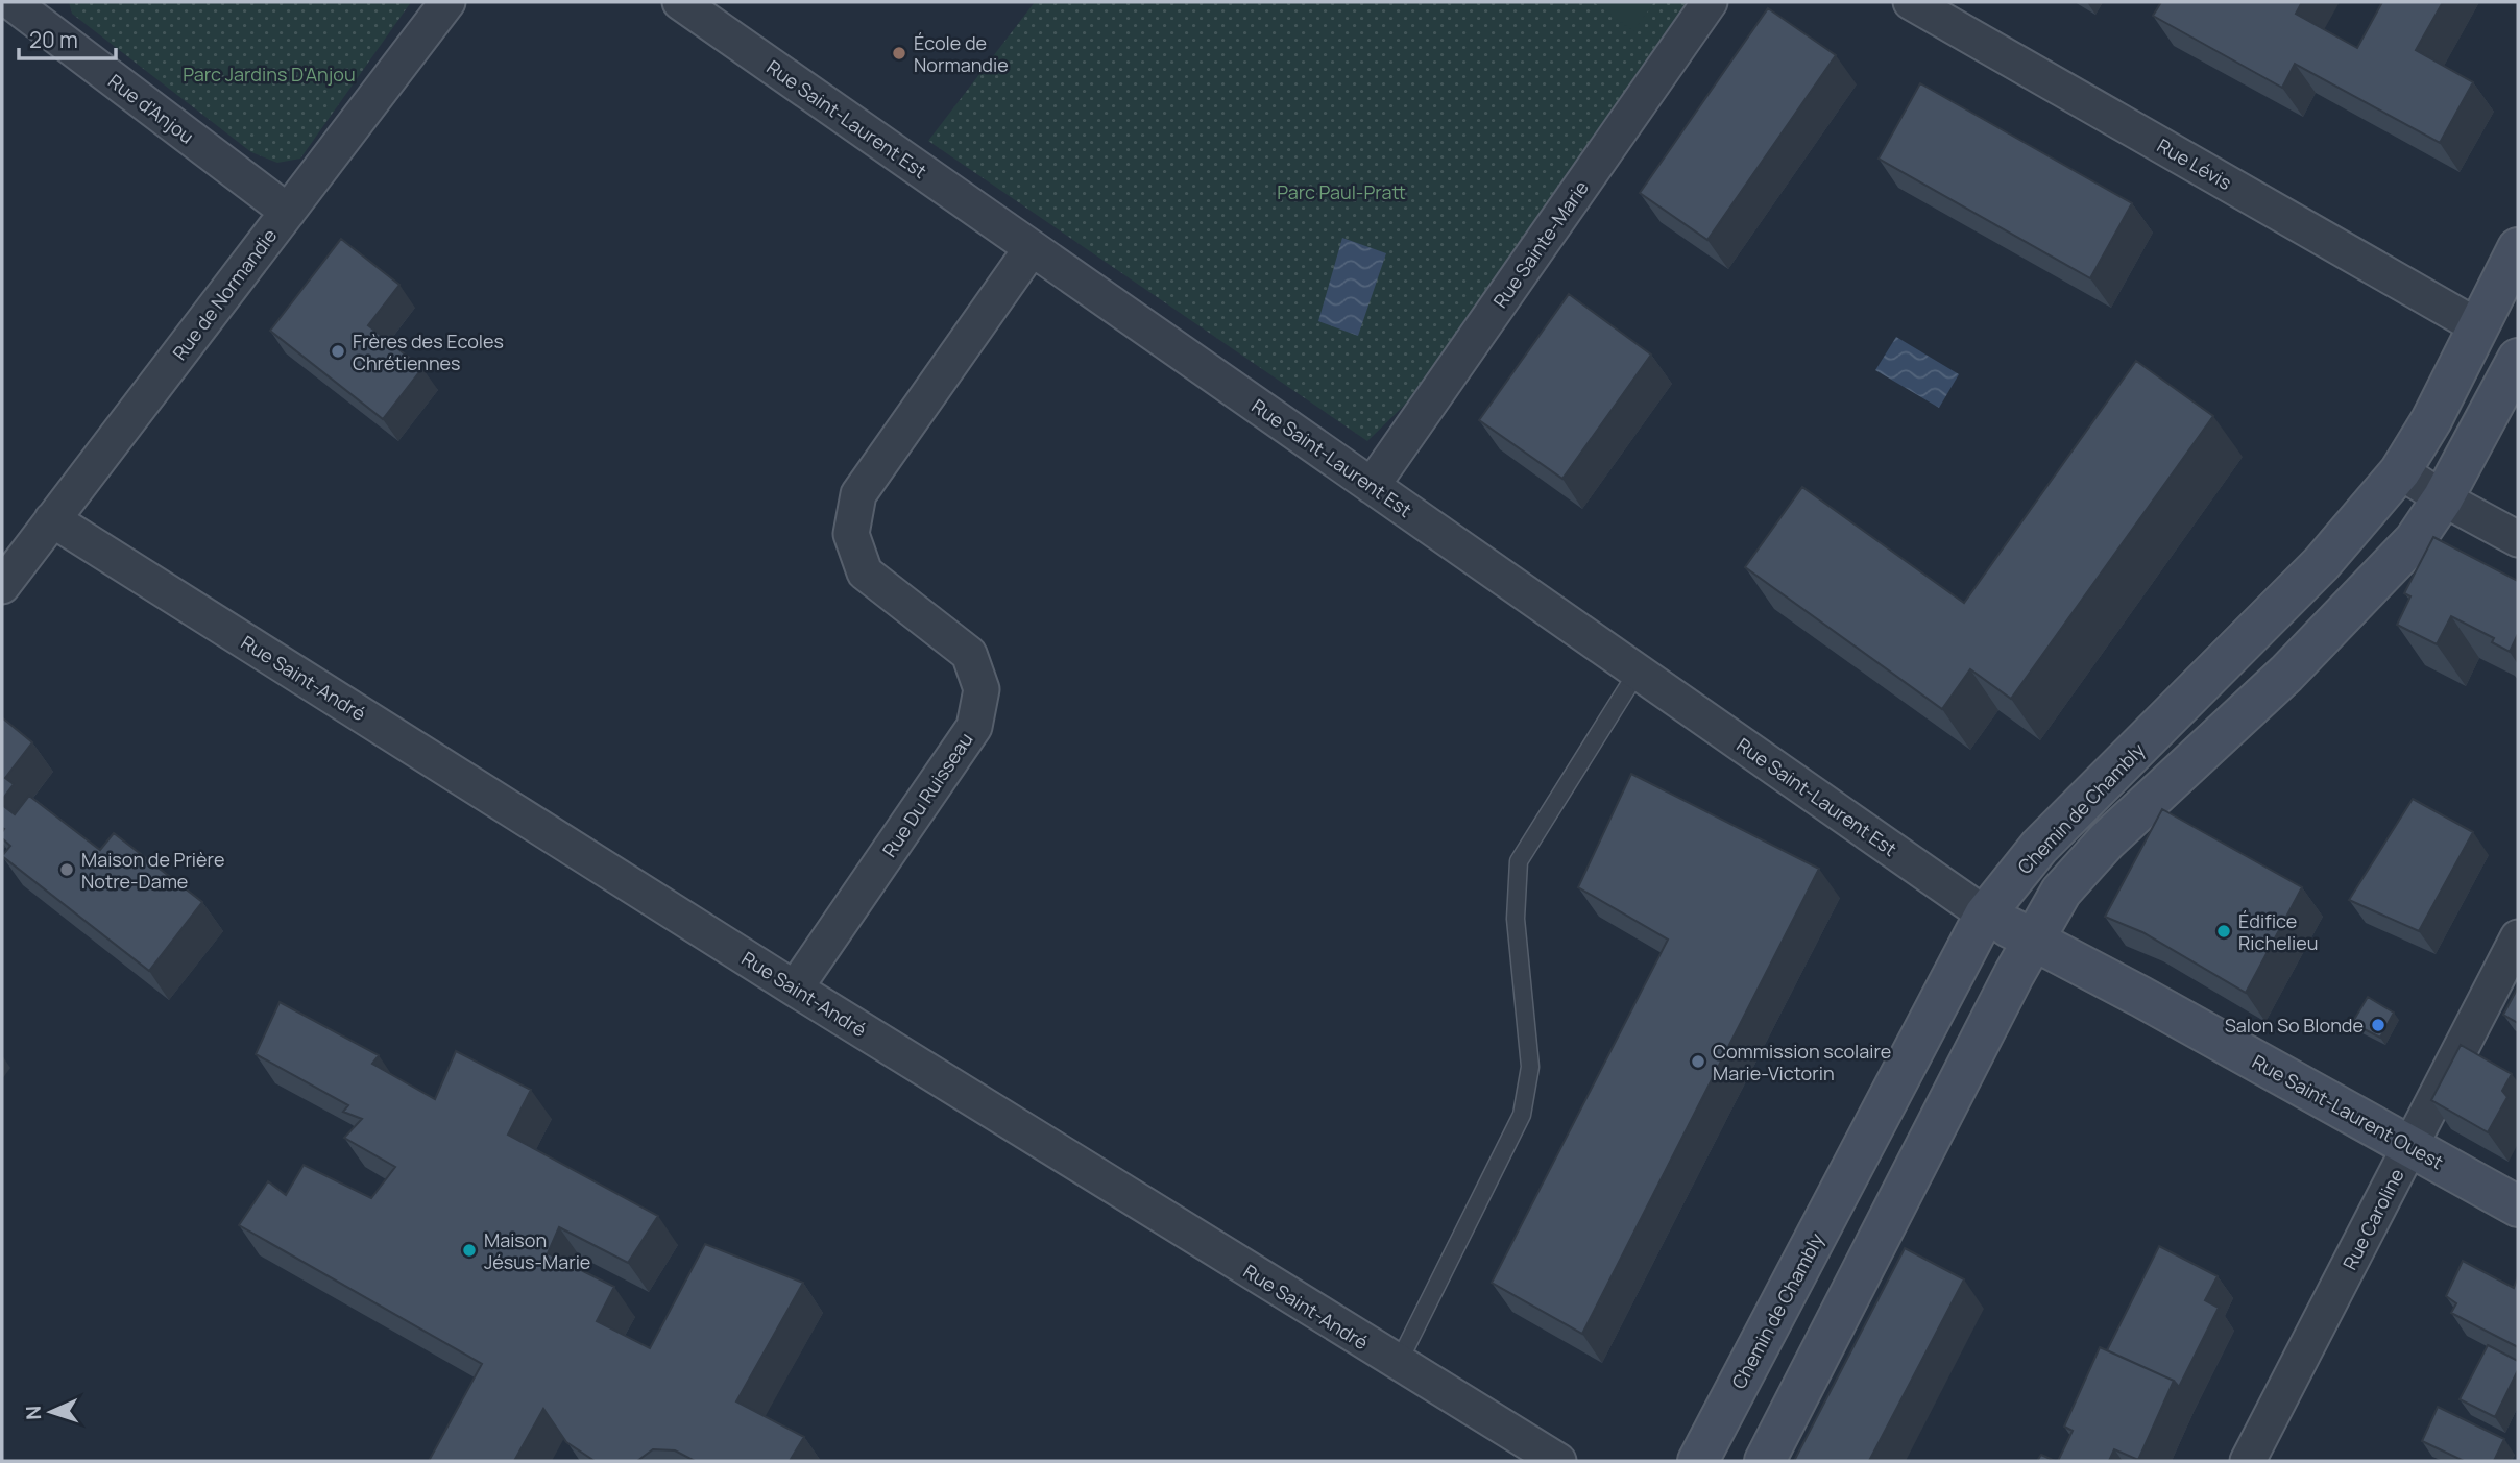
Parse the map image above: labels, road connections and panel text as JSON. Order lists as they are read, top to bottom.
{
  "streets": {
    "main road": ["Chemin de Chambly", "Rue Saint-Laurent Ouest"],
    "street": [
      "Rue d'Anjou",
      "Rue Saint-Laurent Est",
      "Rue Lévis",
      "Rue Sainte-Marie",
      "Rue de Normandie",
      "Rue Saint-André",
      "Rue Du Ruisseau",
      "Rue Caroline"
    ]
  },
  "crossings": [
    ["Rue d'Anjou", "Rue de Normandie"],
    ["Rue Saint-Laurent Est", "Rue Sainte-Marie"],
    ["Rue Saint-Laurent Est", "Rue Du Ruisseau"],
    ["Rue Saint-Laurent Est", "Chemin de Chambly"],
    ["Rue Saint-Laurent Est", "Rue Saint-Laurent Ouest"],
    ["Rue Lévis", "Chemin de Chambly"],
    ["Rue de Normandie", "Rue Saint-André"],
    ["Rue Saint-André", "Rue Du Ruisseau"],
    ["Chemin de Chambly", "Rue Saint-Laurent Ouest"],
    ["Rue Saint-Laurent Ouest", "Rue Caroline"]
  ],
  "parks": ["Parc Jardins D'Anjou", "Parc Paul-Pratt"],
  "places": [
    "École de Normandie",
    "Frères des Ecoles Chrétiennes",
    "Maison de Prière Notre-Dame",
    "Édifice Richelieu",
    "Salon So Blonde",
    "Commission scolaire Marie-Victorin",
    "Maison Jésus-Marie"
  ],
  "scale_bar": "20 m",
  "north": "left"
}
